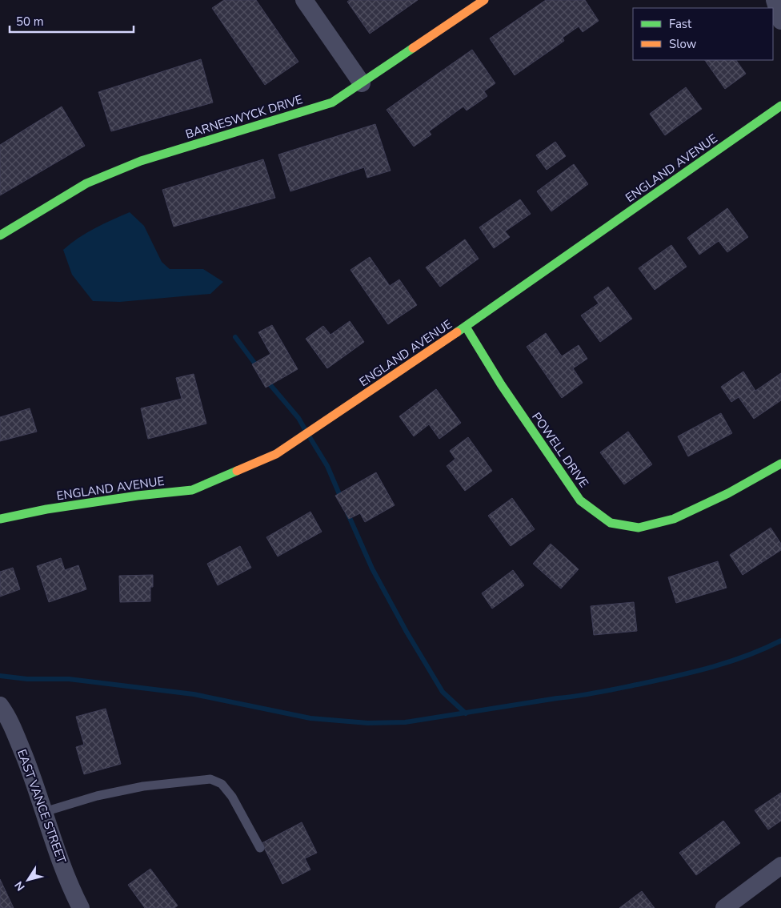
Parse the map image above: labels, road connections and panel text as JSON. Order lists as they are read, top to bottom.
{
  "streets": {
    "street": [
      "BARNESWYCK DRIVE",
      "ENGLAND AVENUE",
      "POWELL DRIVE",
      "EAST VANCE STREET"
    ]
  },
  "crossings": [
    ["ENGLAND AVENUE", "POWELL DRIVE"]
  ],
  "legend": ["Fast", "Slow"],
  "scale_bar": "50 m",
  "north": "bottom left"
}
